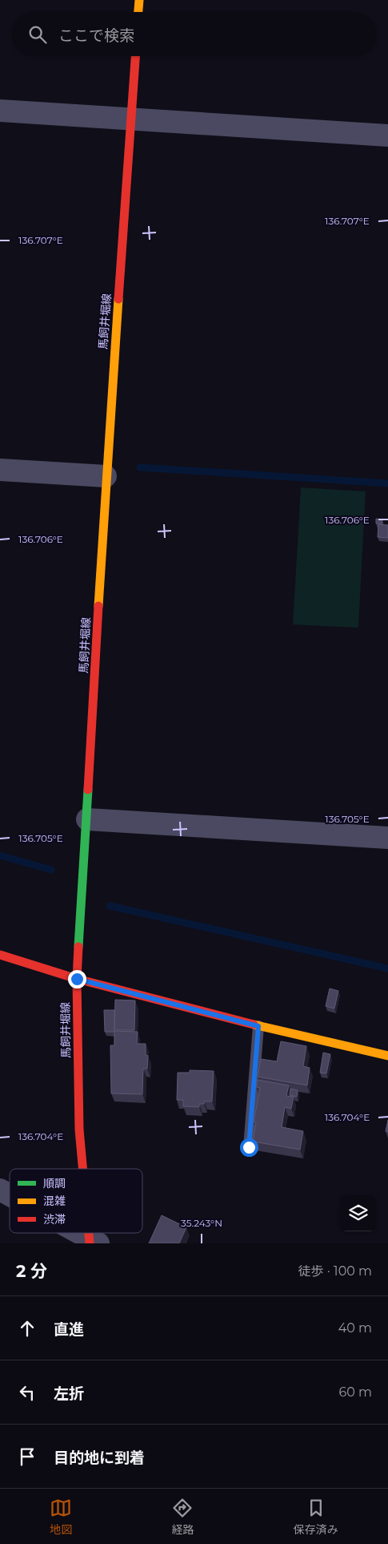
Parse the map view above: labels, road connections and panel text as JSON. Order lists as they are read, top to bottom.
{
  "streets": {
    "main road": ["馬飼井堀線"]
  },
  "legend": ["順調", "混雑", "渋滞"],
  "page": {
    "search": "ここで検索",
    "heading": ["2 分", "徒歩 · 100 m"],
    "list": [
      ["直進", "40 m"],
      ["左折", "60 m"],
      "目的地に到着"
    ],
    "nav": ["地図", "経路", "保存済み"]
  },
  "coordinates": [
    "136.707°E",
    "136.706°E",
    "136.705°E",
    "136.704°E",
    "35.243°N"
  ]
}
